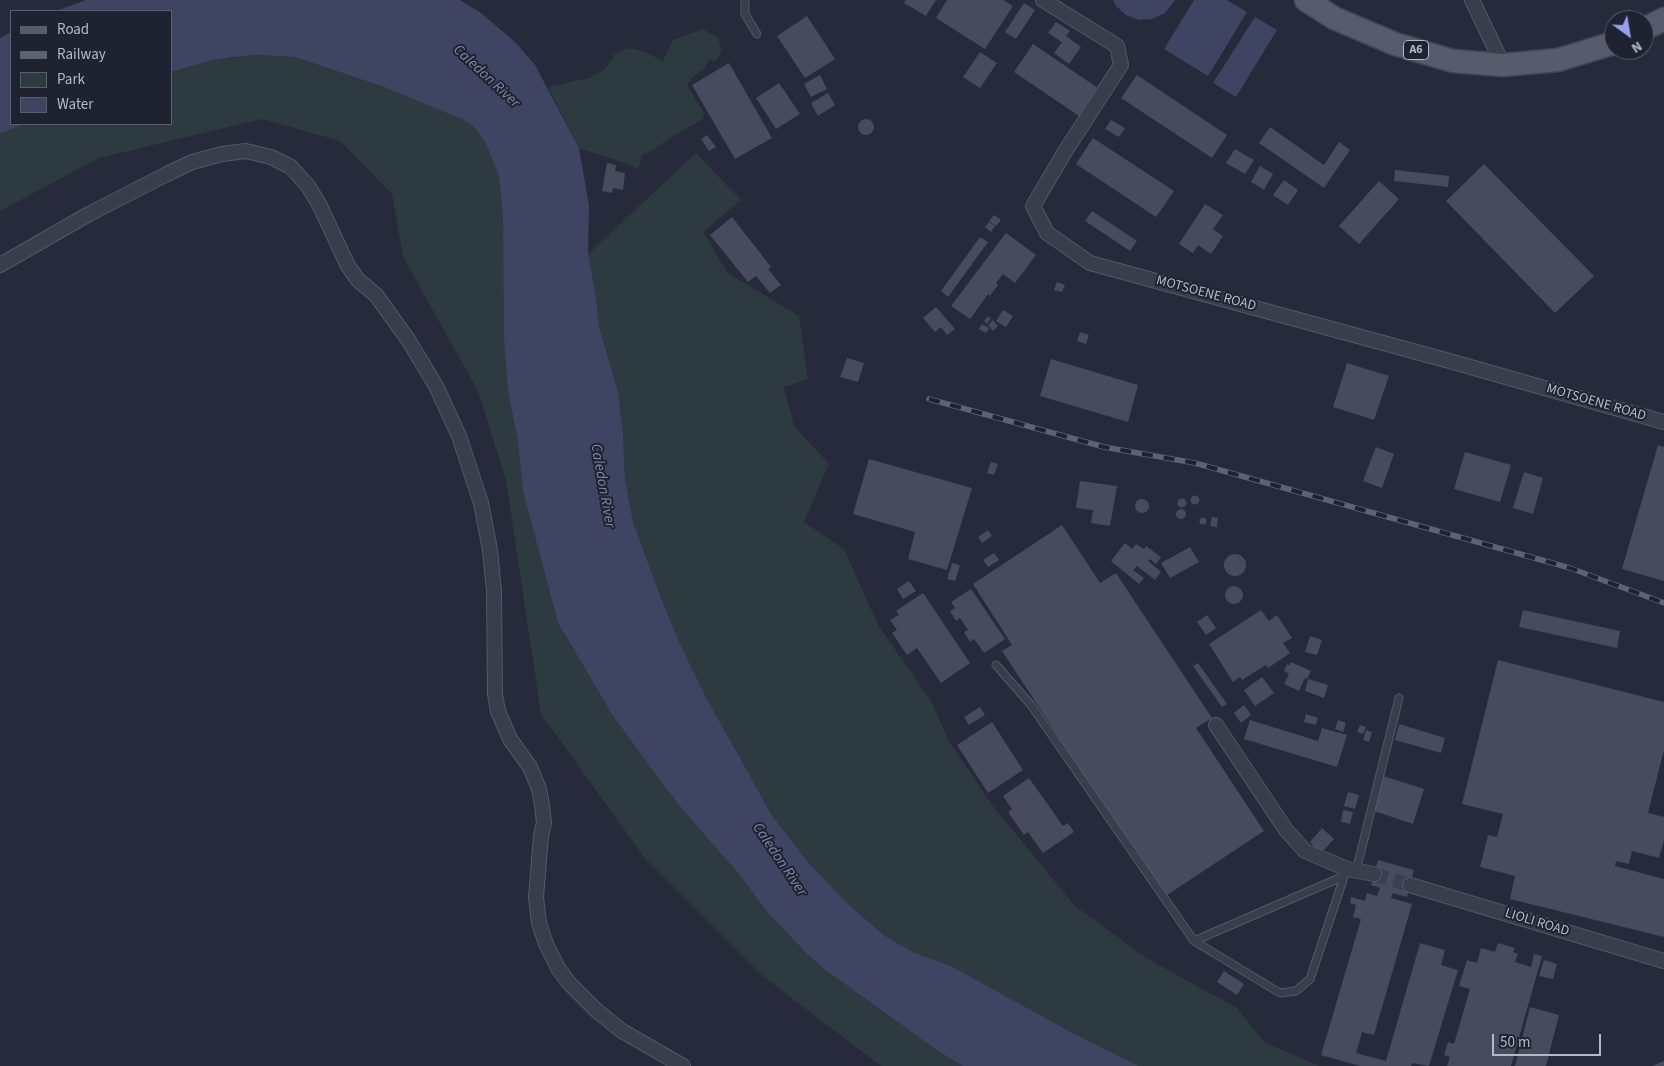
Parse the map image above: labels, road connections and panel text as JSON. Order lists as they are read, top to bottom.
{
  "streets": {
    "main road": ["A6"],
    "street": ["MOTSOENE ROAD", "LIOLI ROAD"]
  },
  "water": ["Caledon River"],
  "legend": [
    "Road",
    "Railway",
    "Park",
    "Water"
  ],
  "scale_bar": "50 m",
  "north": "bottom right"
}
